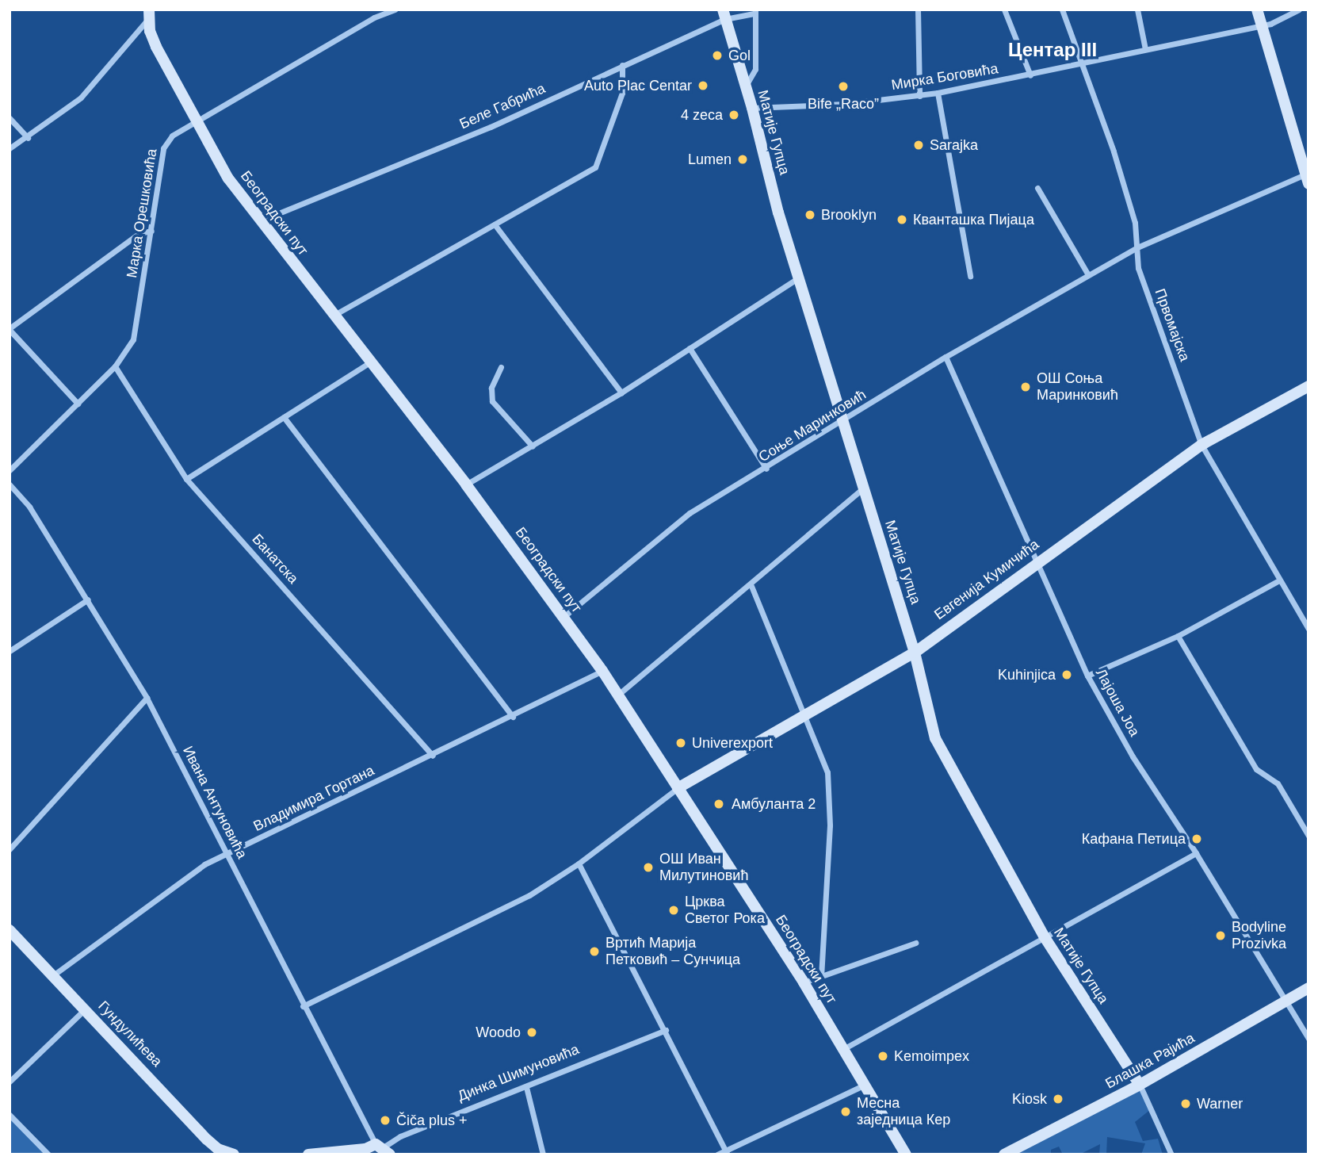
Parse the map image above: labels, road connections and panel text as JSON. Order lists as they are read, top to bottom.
{
  "streets": {
    "street": [
      "Мирка Боговића",
      "Беле Габрића",
      "Матије Гупца",
      "Марка Орешковића",
      "Београдски пут",
      "Првомајска",
      "Соње Маринковић",
      "Банатска",
      "Евгенија Кумичића",
      "Лајоша Јоа",
      "Владимира Гортана",
      "Ивана Антуновића",
      "Гундулићева",
      "Блашка Рајића",
      "Динка Шимуновића"
    ]
  },
  "crossings": [
    ["Мирка Боговића", "Матије Гупца"],
    ["Мирка Боговића", "Првомајска"],
    ["Беле Габрића", "Матије Гупца"],
    ["Беле Габрића", "Београдски пут"],
    ["Матије Гупца", "Соње Маринковић"],
    ["Матије Гупца", "Евгенија Кумичића"],
    ["Матије Гупца", "Блашка Рајића"],
    ["Марка Орешковића", "Београдски пут"],
    ["Марка Орешковића", "Банатска"],
    ["Београдски пут", "Соње Маринковић"],
    ["Београдски пут", "Евгенија Кумичића"],
    ["Београдски пут", "Владимира Гортана"],
    ["Првомајска", "Соње Маринковић"],
    ["Првомајска", "Евгенија Кумичића"],
    ["Соње Маринковић", "Лајоша Јоа"],
    ["Банатска", "Владимира Гортана"],
    ["Евгенија Кумичића", "Лајоша Јоа"],
    ["Лајоша Јоа", "Блашка Рајића"],
    ["Владимира Гортана", "Ивана Антуновића"],
    ["Владимира Гортана", "Гундулићева"],
    ["Ивана Антуновића", "Динка Шимуновића"]
  ],
  "districts": ["Центар III"],
  "places": [
    "Gol",
    "Auto Plac Centar",
    "Bife „Raco”",
    "4 zeca",
    "Sarajka",
    "Lumen",
    "Brooklyn",
    "Кванташка Пијаца",
    "ОШ Соња Маринковић",
    "Kuhinjica",
    "Univerexport",
    "Амбуланта 2",
    "Кафана Петица",
    "ОШ Иван Милутиновић",
    "Црква Светог Рока",
    "Bodyline Prozivka",
    "Вртић Марија Петковић – Сунчица",
    "Woodo",
    "Kemoimpex",
    "Kiosk",
    "Warner",
    "Месна заједница Кер",
    "Čiča plus +"
  ]
}
